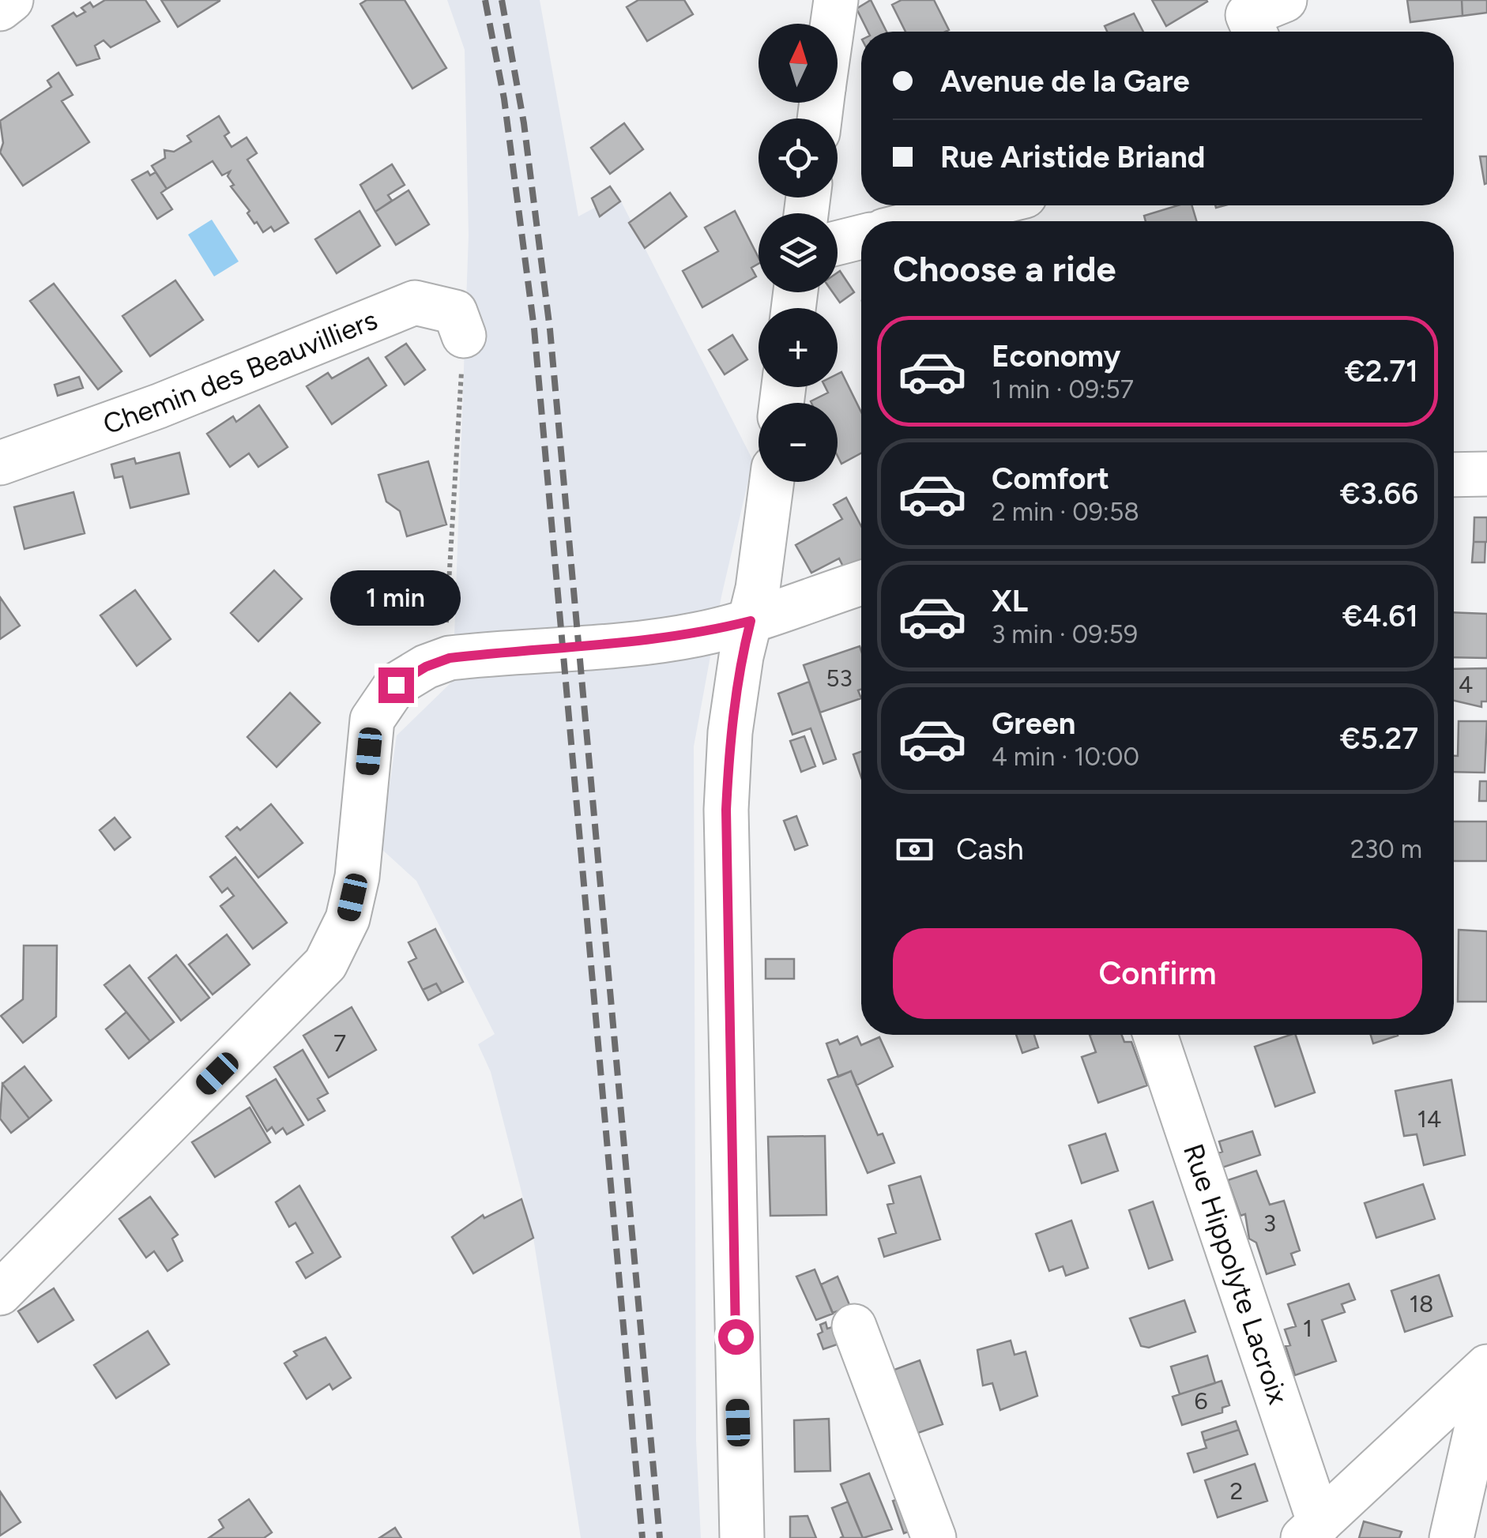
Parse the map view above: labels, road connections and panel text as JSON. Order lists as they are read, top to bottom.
{
  "streets": {
    "street": ["Chemin des Beauvilliers", "Rue Hippolyte Lacroix"]
  },
  "house_numbers": [
    "53",
    "4",
    "7",
    "14",
    "3",
    "18",
    "1",
    "6",
    "2"
  ],
  "north": "top",
  "page": {
    "map_buttons": ["+", "−"],
    "banner": ["Avenue de la Gare", "Rue Aristide Briand"],
    "heading": "Choose a ride",
    "list": [
      {
        "name": "Economy",
        "note": "1 min · 09:57",
        "value": "€2.71"
      },
      {
        "name": "Comfort",
        "note": "2 min · 09:58",
        "value": "€3.66"
      },
      {
        "name": "XL",
        "note": "3 min · 09:59",
        "value": "€4.61"
      },
      {
        "name": "Green",
        "note": "4 min · 10:00",
        "value": "€5.27"
      }
    ],
    "bubble": "1 min",
    "pay": ["Cash", "230 m"],
    "buttons": "Confirm"
  }
}
